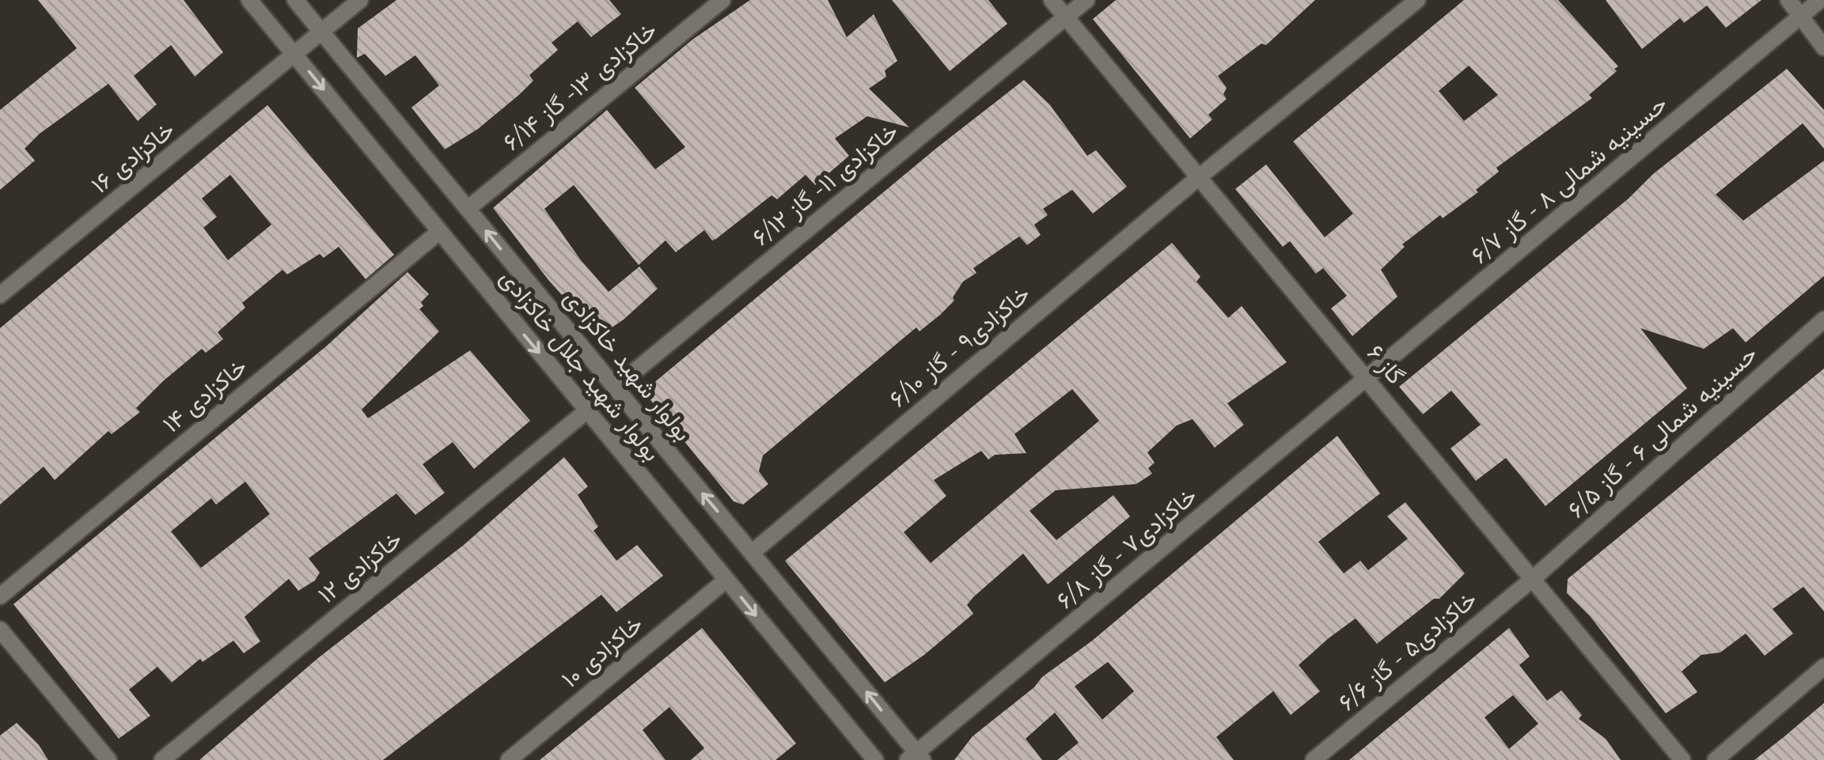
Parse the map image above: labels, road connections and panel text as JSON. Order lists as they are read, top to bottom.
{
  "streets": {
    "street": [
      "خاکزادی ۱۳- گاز ۶/۱۴",
      "خاکزادی ۱۶",
      "حسینیه شمالی ۸ - گاز ۶/۷",
      "خاکزادی ۱۱- گاز ۶/۱۲",
      "خاکزادی۹ - گاز ۶/۱۰",
      "گاز ۶",
      "بولوار شهید جلال خاکزادی",
      "بولوار شهید خاکزادی",
      "خاکزادی ۱۴",
      "حسینیه شمالی ۶ - گاز ۶/۵",
      "خاکزادی۷ - گاز ۶/۸",
      "خاکزادی ۱۲",
      "خاکزادی۵ - گاز ۶/۶",
      "خاکزادی ۱۰"
    ]
  },
  "crossings": [
    ["خاکزادی ۱۳- گاز ۶/۱۴", "بولوار شهید خاکزادی"],
    ["خاکزادی ۱۶", "بولوار شهید جلال خاکزادی"],
    ["خاکزادی ۱۶", "بولوار شهید خاکزادی"],
    ["حسینیه شمالی ۸ - گاز ۶/۷", "گاز ۶"],
    ["حسینیه شمالی ۸ - گاز ۶/۷", "خاکزادی۷ - گاز ۶/۸"],
    ["خاکزادی ۱۱- گاز ۶/۱۲", "گاز ۶"],
    ["خاکزادی ۱۱- گاز ۶/۱۲", "بولوار شهید خاکزادی"],
    ["خاکزادی۹ - گاز ۶/۱۰", "گاز ۶"],
    ["خاکزادی۹ - گاز ۶/۱۰", "بولوار شهید خاکزادی"],
    ["گاز ۶", "حسینیه شمالی ۶ - گاز ۶/۵"],
    ["گاز ۶", "خاکزادی۷ - گاز ۶/۸"],
    ["گاز ۶", "خاکزادی۵ - گاز ۶/۶"],
    ["بولوار شهید جلال خاکزادی", "خاکزادی ۱۴"],
    ["بولوار شهید جلال خاکزادی", "خاکزادی ۱۲"],
    ["بولوار شهید جلال خاکزادی", "خاکزادی ۱۰"],
    ["بولوار شهید خاکزادی", "خاکزادی۷ - گاز ۶/۸"],
    ["حسینیه شمالی ۶ - گاز ۶/۵", "خاکزادی۵ - گاز ۶/۶"]
  ],
  "one_way": ["بولوار شهید جلال خاکزادی", "بولوار شهید خاکزادی"]
}
